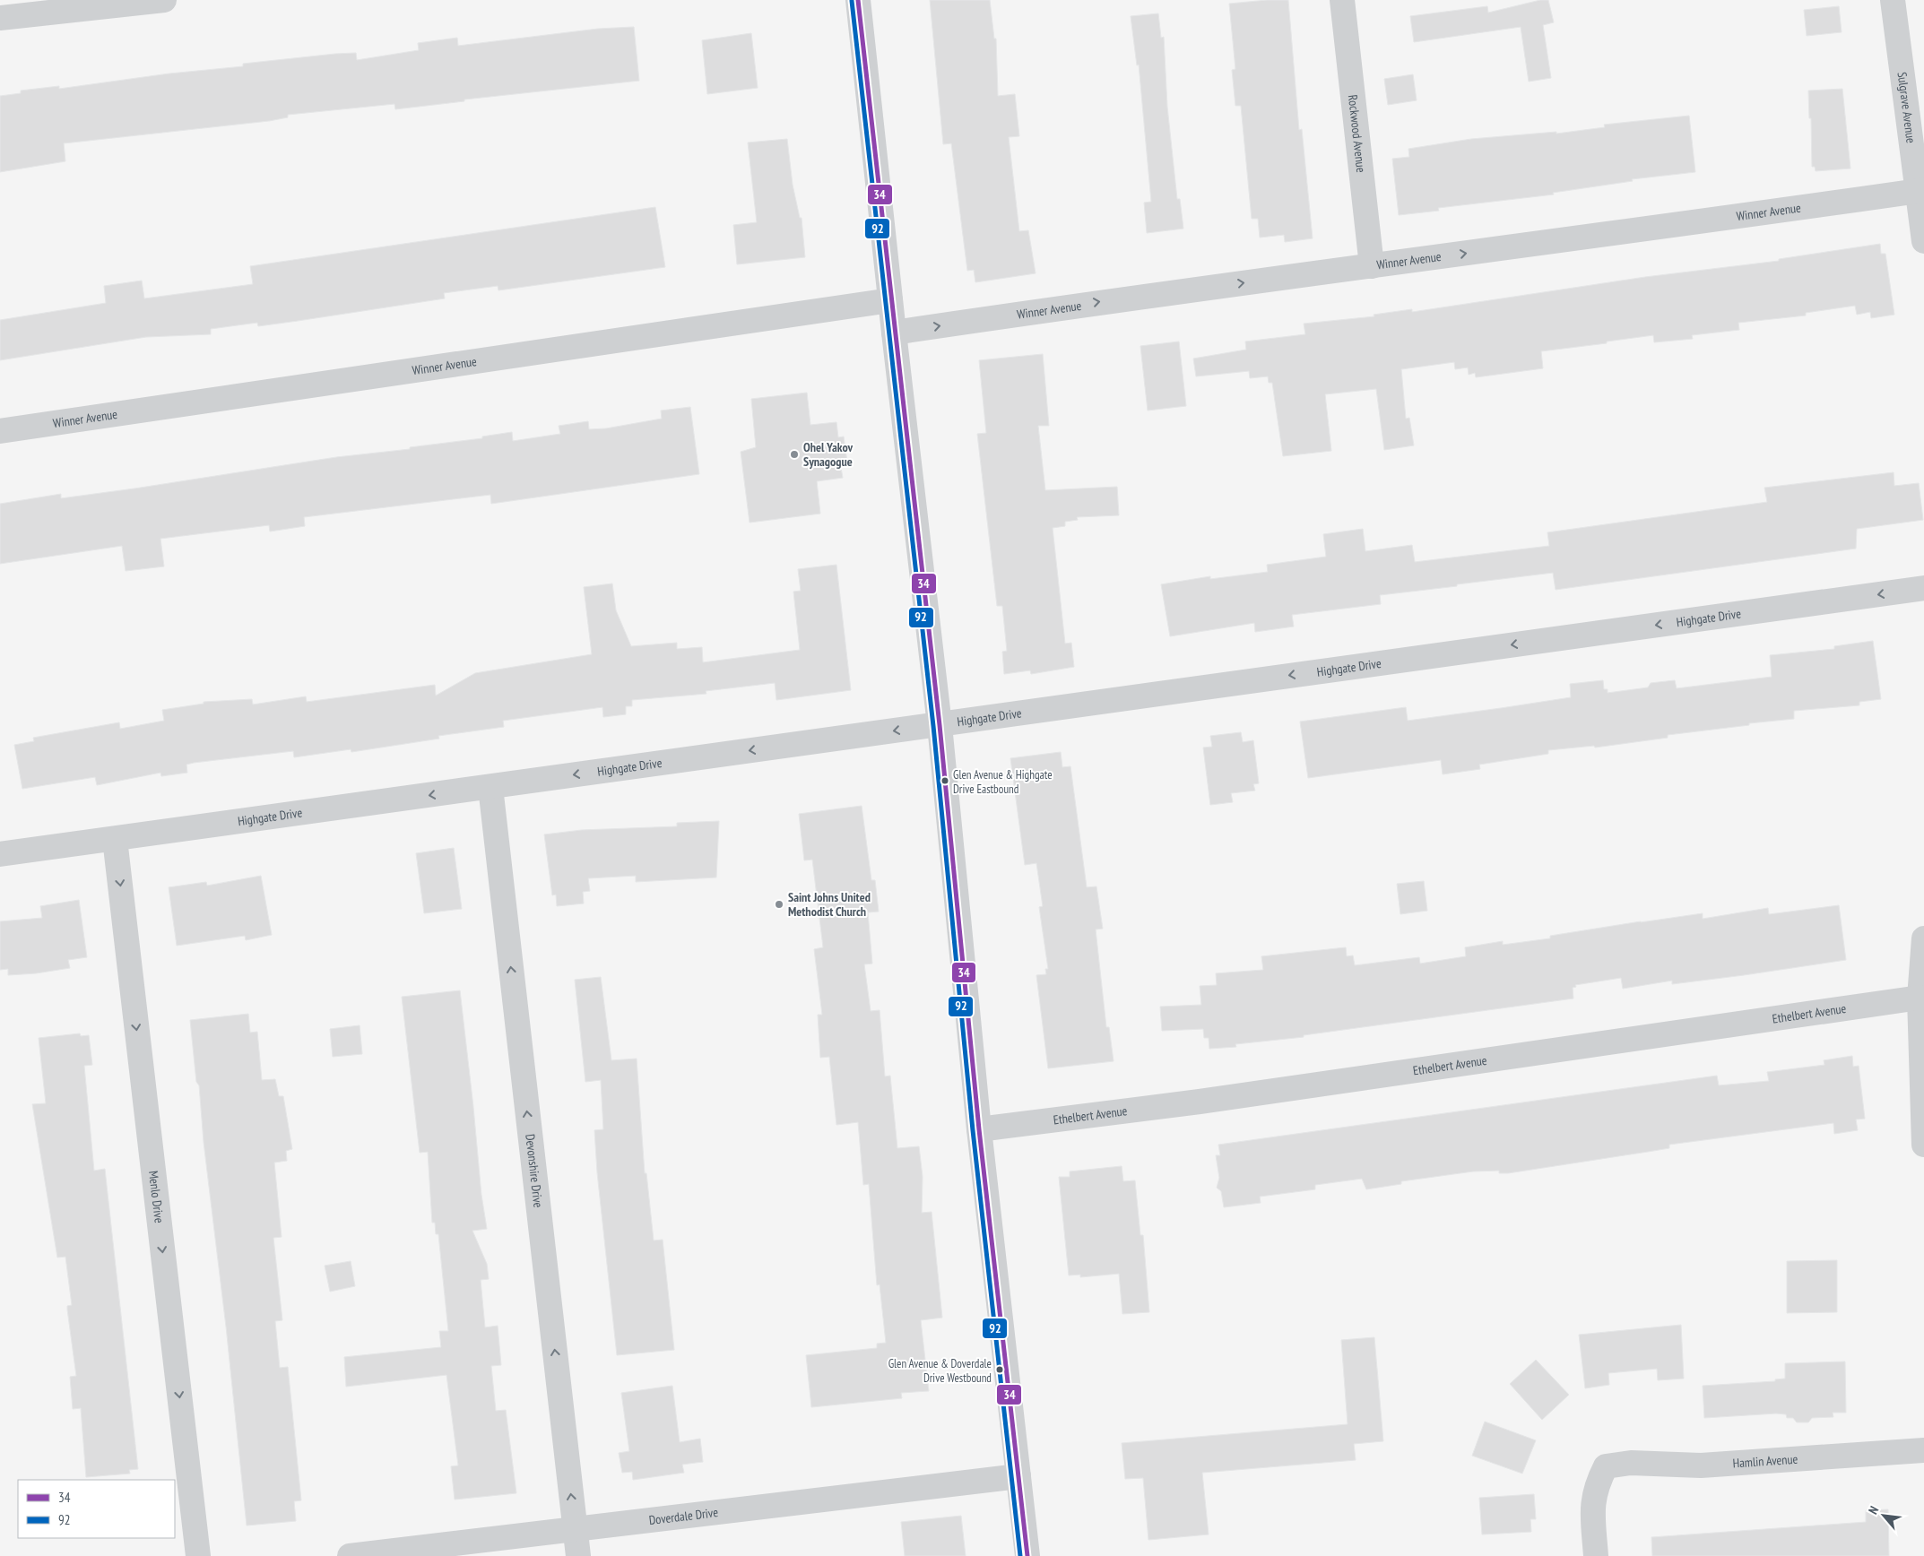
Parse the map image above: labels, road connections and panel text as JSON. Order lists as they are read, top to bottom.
{
  "streets": {
    "street": [
      "Sulgrave Avenue",
      "Rockwood Avenue",
      "Winner Avenue",
      "Highgate Drive",
      "Ethelbert Avenue",
      "Devonshire Drive",
      "Menlo Drive",
      "Hamlin Avenue",
      "Doverdale Drive"
    ]
  },
  "crossings": [
    ["Sulgrave Avenue", "Winner Avenue"],
    ["Rockwood Avenue", "Winner Avenue"],
    ["Highgate Drive", "Devonshire Drive"],
    ["Highgate Drive", "Menlo Drive"],
    ["Devonshire Drive", "Doverdale Drive"]
  ],
  "one_way": [
    "Winner Avenue",
    "Highgate Drive",
    "Devonshire Drive",
    "Menlo Drive"
  ],
  "places": [
    "Ohel Yakov Synagogue",
    "Glen Avenue & Highgate Drive Eastbound",
    "Saint Johns United Methodist Church",
    "Glen Avenue & Doverdale Drive Westbound"
  ],
  "lines": ["transit line 34", "transit line 92"],
  "legend": ["34", "92"],
  "north": "top left"
}
